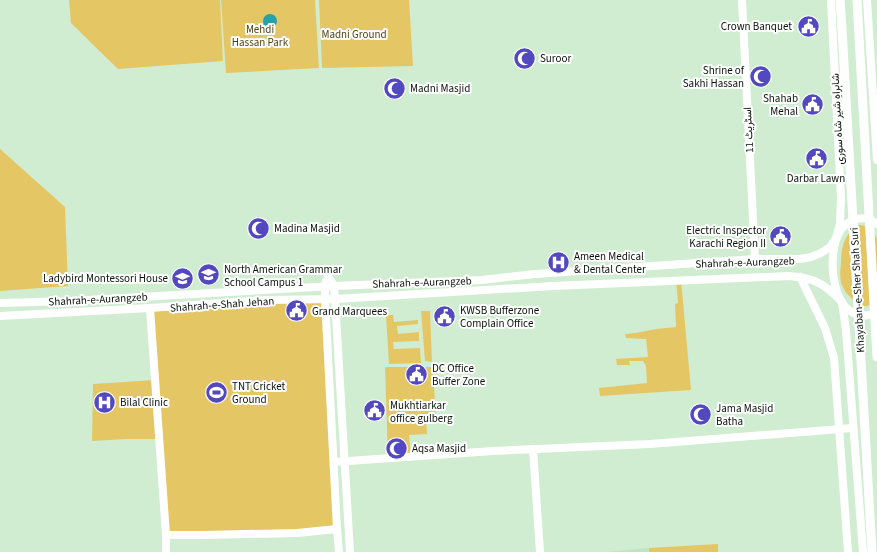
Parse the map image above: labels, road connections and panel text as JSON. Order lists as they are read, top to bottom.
{
  "streets": {
    "main road": [
      "شاہراہِ شیر شاہ سوری",
      "اسٹریٹ 11",
      "Shahrah-e-Aurangzeb",
      "Khayaban-e-Sher Shah Suri",
      "Shahrah-e-Shah Jehan"
    ]
  },
  "crossings": [
    ["شاہراہِ شیر شاہ سوری", "Shahrah-e-Aurangzeb"],
    ["اسٹریٹ 11", "Shahrah-e-Aurangzeb"],
    ["Shahrah-e-Aurangzeb", "Shahrah-e-Shah Jehan"]
  ],
  "parks": ["Mehdi Hassan Park", "Madni Ground"],
  "places": {
    "public building": [
      "Crown Banquet",
      "Shahab Mehal",
      "Darbar Lawn",
      "Electric Inspector Karachi Region II",
      "Grand Marquees",
      "KWSB Bufferzone Complain Office",
      "DC Office Buffer Zone",
      "Mukhtiarkar office gulberg"
    ],
    "mosque": [
      "Suroor",
      "Shrine of Sakhi Hassan",
      "Madni Masjid",
      "Madina Masjid",
      "Jama Masjid Batha",
      "Aqsa Masjid"
    ],
    "hospital": ["Ameen Medical & Dental Center", "Bilal Clinic"],
    "school or university": ["North American Grammar School Campus 1", "Ladybird Montessori House"],
    "sports": ["TNT Cricket Ground"]
  }
}
